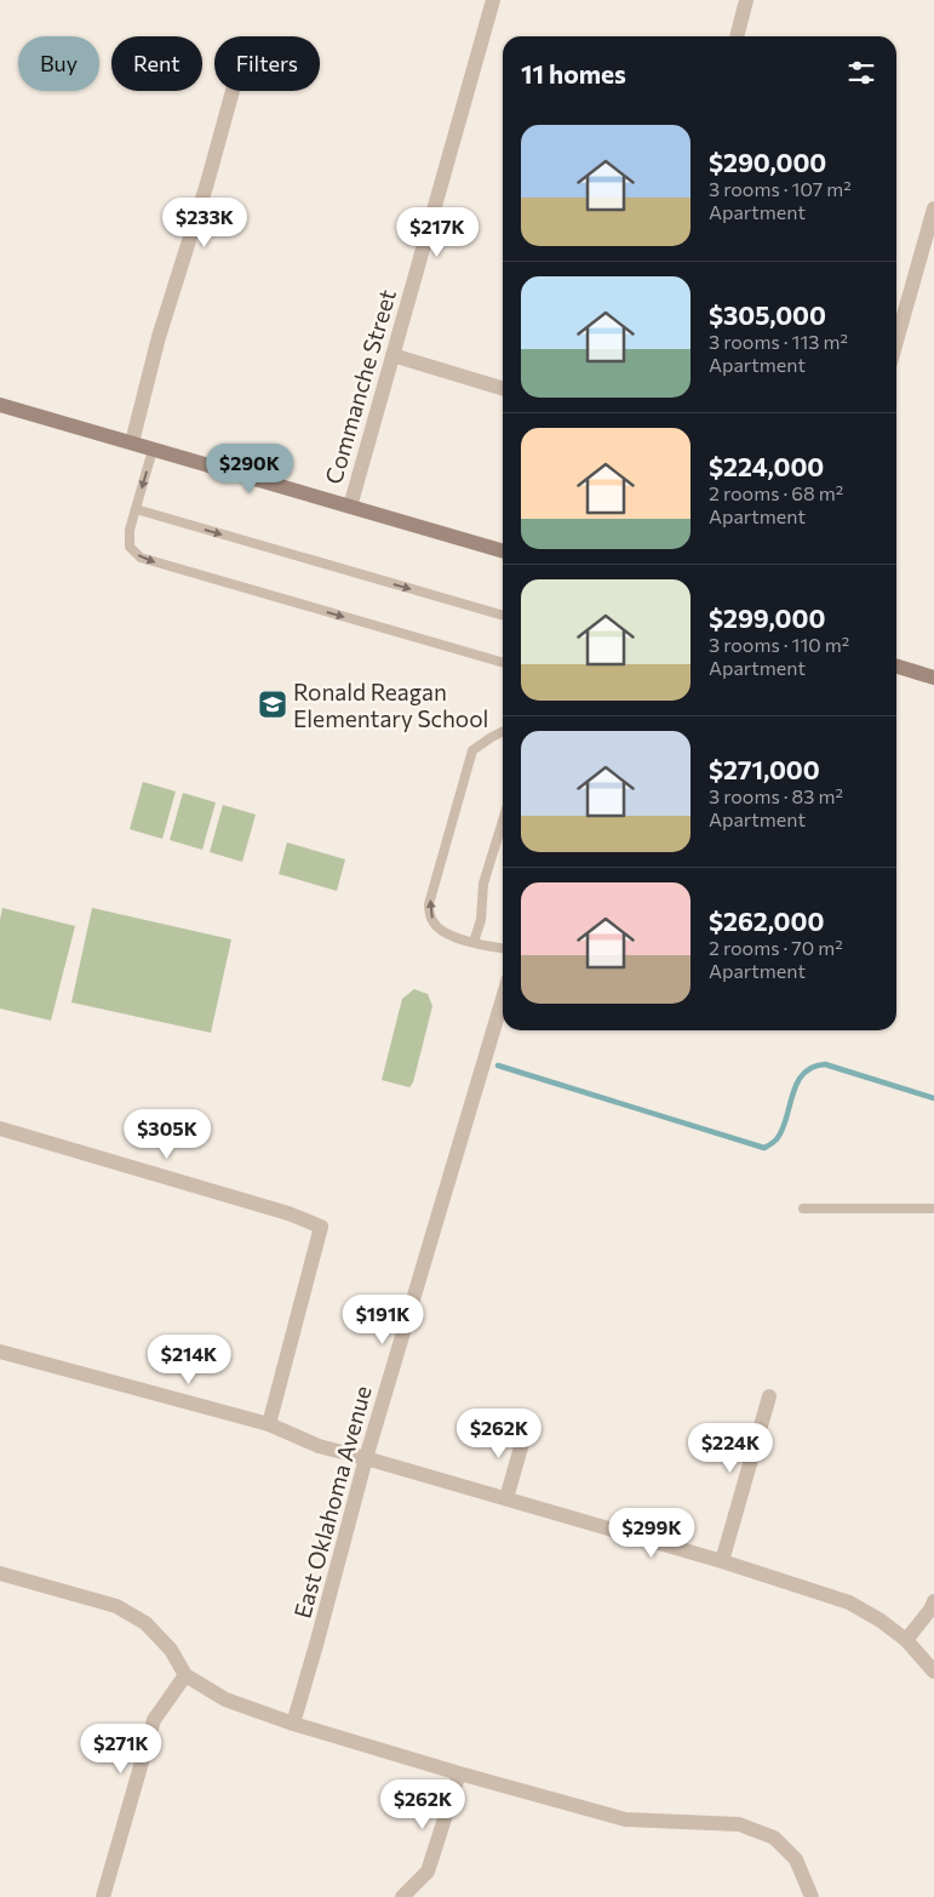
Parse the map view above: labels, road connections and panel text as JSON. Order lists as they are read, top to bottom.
{
  "streets": {
    "street": ["Commanche Street", "East Oklahoma Avenue"]
  },
  "places": {
    "school or university": ["Ronald Reagan Elementary School"]
  },
  "page": {
    "chip": ["Buy", "Rent", "Filters"],
    "heading": "11 homes",
    "list": [
      {
        "name": "$290,000",
        "note": "3 rooms · 107 m² · Apartment"
      },
      {
        "name": "$305,000",
        "note": "3 rooms · 113 m² · Apartment"
      },
      {
        "name": "$224,000",
        "note": "2 rooms · 68 m² · Apartment"
      },
      {
        "name": "$299,000",
        "note": "3 rooms · 110 m² · Apartment"
      },
      {
        "name": "$271,000",
        "note": "3 rooms · 83 m² · Apartment"
      },
      {
        "name": "$262,000",
        "note": "2 rooms · 70 m² · Apartment"
      }
    ],
    "price": [
      "$233K",
      "$217K",
      "$290K",
      "$305K",
      "$191K",
      "$214K",
      "$262K",
      "$224K",
      "$299K",
      "$271K",
      "$262K"
    ]
  }
}
